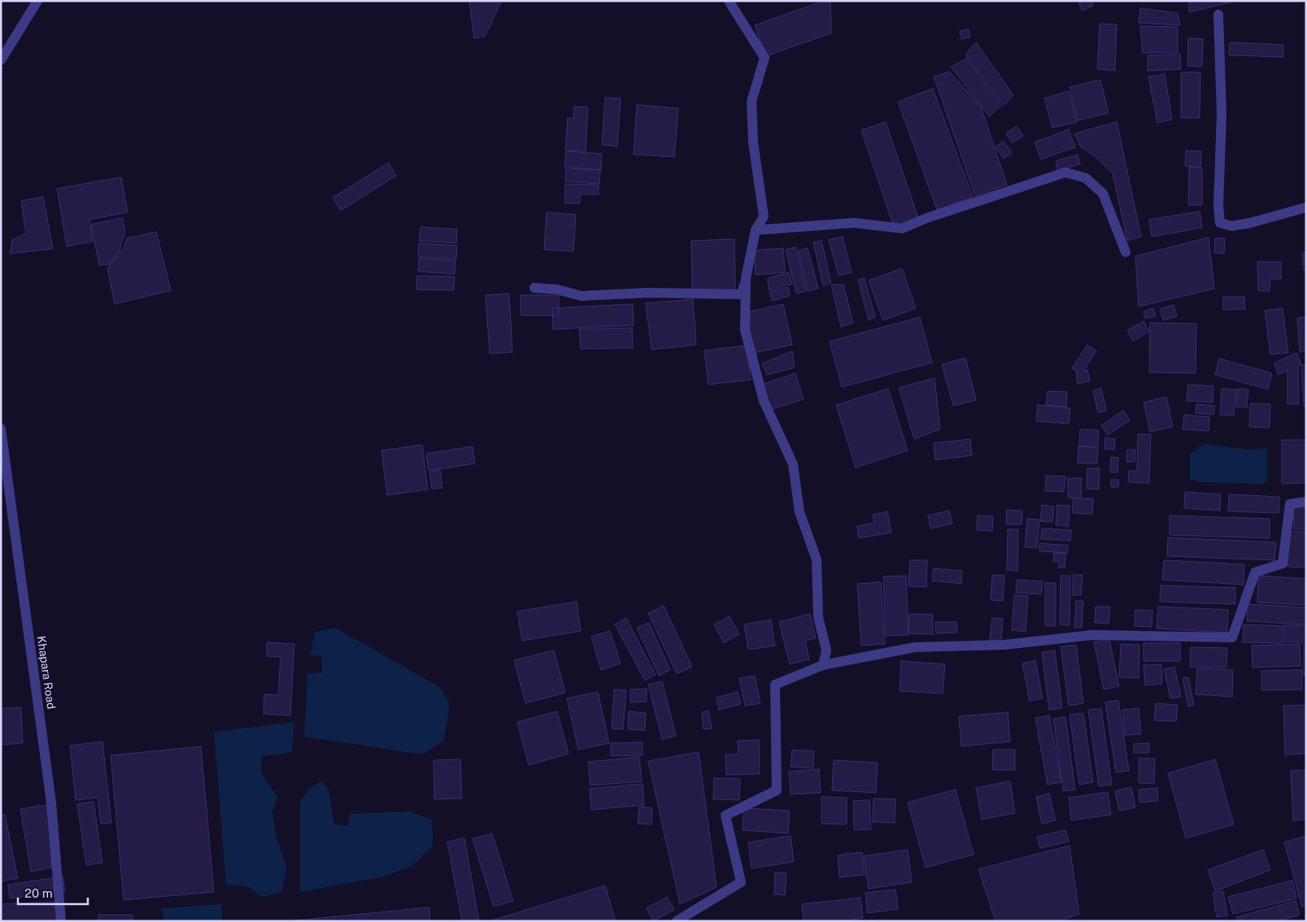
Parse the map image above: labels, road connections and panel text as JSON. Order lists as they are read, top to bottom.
{
  "streets": {
    "street": ["Khapara Road"]
  },
  "scale_bar": "20 m"
}
